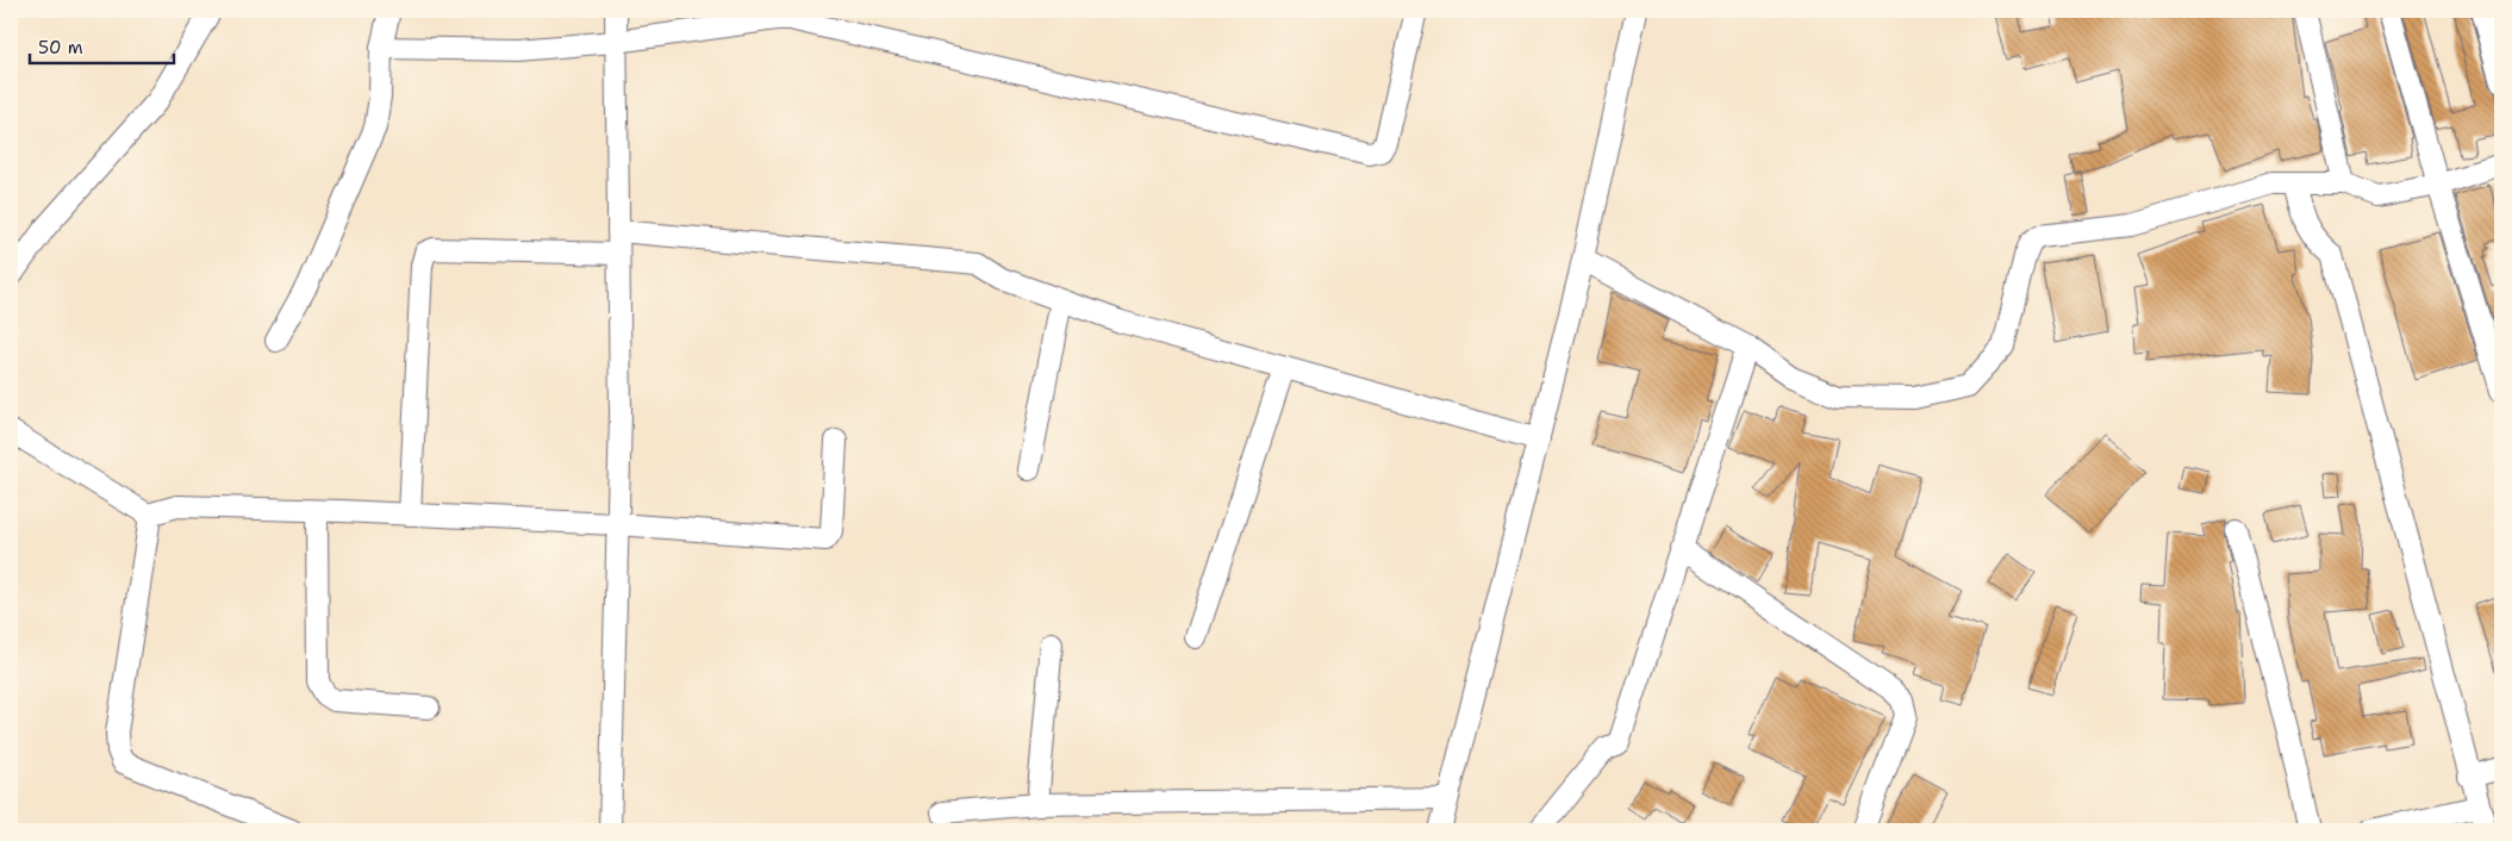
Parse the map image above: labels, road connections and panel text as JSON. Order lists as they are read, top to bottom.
{
  "scale_bar": "50 m"
}
